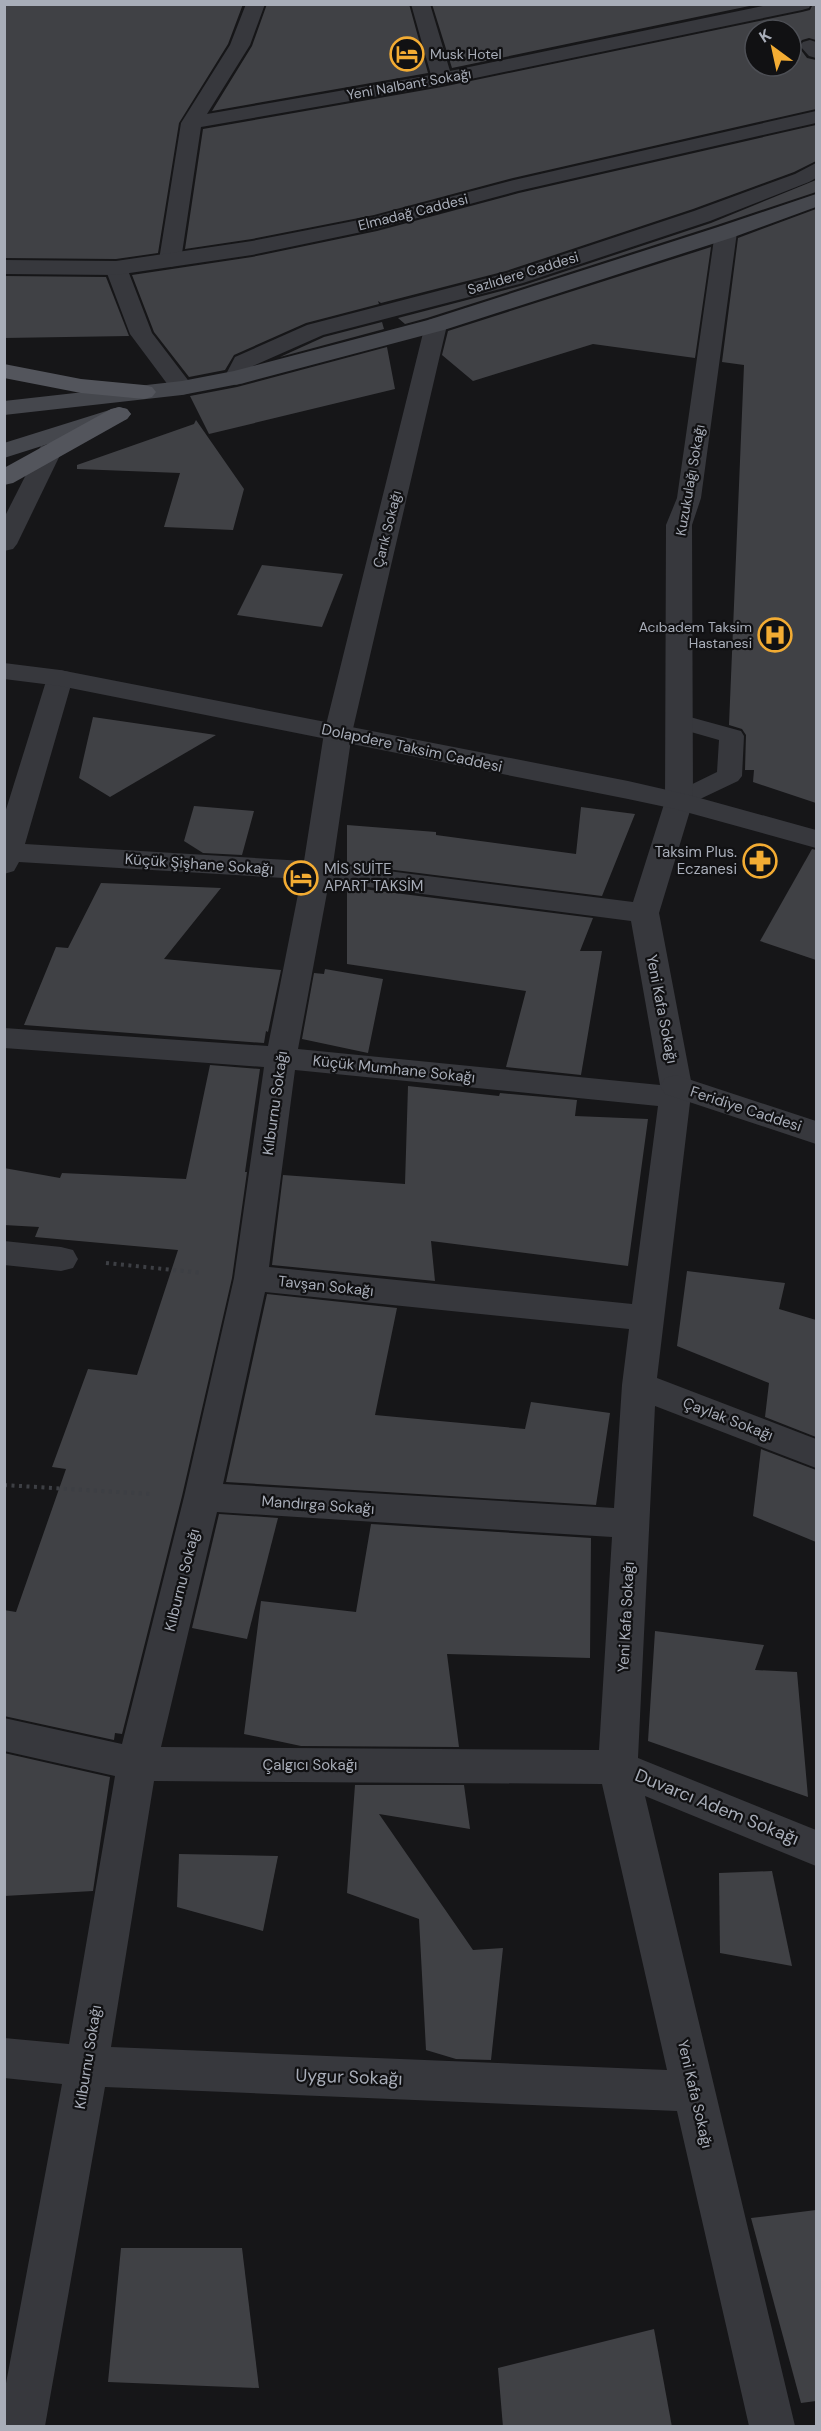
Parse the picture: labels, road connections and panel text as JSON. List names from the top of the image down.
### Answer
{
  "streets": {
    "main road": ["Sazlıdere Caddesi"],
    "street": [
      "Yeni Nalbant Sokağı",
      "Elmadağ Caddesi",
      "Kuzukulağı Sokağı",
      "Çarık Sokağı",
      "Dolapdere Taksim Caddesi",
      "Küçük Şişhane Sokağı",
      "Yeni Kafa Sokağı",
      "Küçük Mumhane Sokağı",
      "Kılburnu Sokağı",
      "Feridiye Caddesi",
      "Tavşan Sokağı",
      "Çaylak Sokağı",
      "Mandırga Sokağı",
      "Çalgıcı Sokağı",
      "Duvarcı Adem Sokağı",
      "Uygur Sokağı"
    ]
  },
  "crossings": [
    ["Sazlıdere Caddesi", "Kuzukulağı Sokağı"],
    ["Sazlıdere Caddesi", "Çarık Sokağı"],
    ["Kuzukulağı Sokağı", "Dolapdere Taksim Caddesi"],
    ["Kuzukulağı Sokağı", "Yeni Kafa Sokağı"],
    ["Çarık Sokağı", "Dolapdere Taksim Caddesi"],
    ["Çarık Sokağı", "Kılburnu Sokağı"],
    ["Dolapdere Taksim Caddesi", "Yeni Kafa Sokağı"],
    ["Dolapdere Taksim Caddesi", "Kılburnu Sokağı"],
    ["Küçük Şişhane Sokağı", "Yeni Kafa Sokağı"],
    ["Küçük Şişhane Sokağı", "Kılburnu Sokağı"],
    ["Yeni Kafa Sokağı", "Küçük Mumhane Sokağı"],
    ["Yeni Kafa Sokağı", "Feridiye Caddesi"],
    ["Yeni Kafa Sokağı", "Tavşan Sokağı"],
    ["Yeni Kafa Sokağı", "Çaylak Sokağı"],
    ["Yeni Kafa Sokağı", "Mandırga Sokağı"],
    ["Yeni Kafa Sokağı", "Çalgıcı Sokağı"],
    ["Yeni Kafa Sokağı", "Duvarcı Adem Sokağı"],
    ["Yeni Kafa Sokağı", "Uygur Sokağı"],
    ["Küçük Mumhane Sokağı", "Kılburnu Sokağı"],
    ["Küçük Mumhane Sokağı", "Feridiye Caddesi"],
    ["Kılburnu Sokağı", "Tavşan Sokağı"],
    ["Kılburnu Sokağı", "Mandırga Sokağı"],
    ["Kılburnu Sokağı", "Çalgıcı Sokağı"],
    ["Kılburnu Sokağı", "Uygur Sokağı"],
    ["Çalgıcı Sokağı", "Duvarcı Adem Sokağı"]
  ],
  "places": {
    "hotel": ["Musk Hotel", "MİS SUİTE APART TAKSİM"],
    "hospital": ["Acıbadem Taksim Hastanesi"],
    "pharmacy": ["Taksim Plus. Eczanesi"]
  },
  "north": "top left"
}
